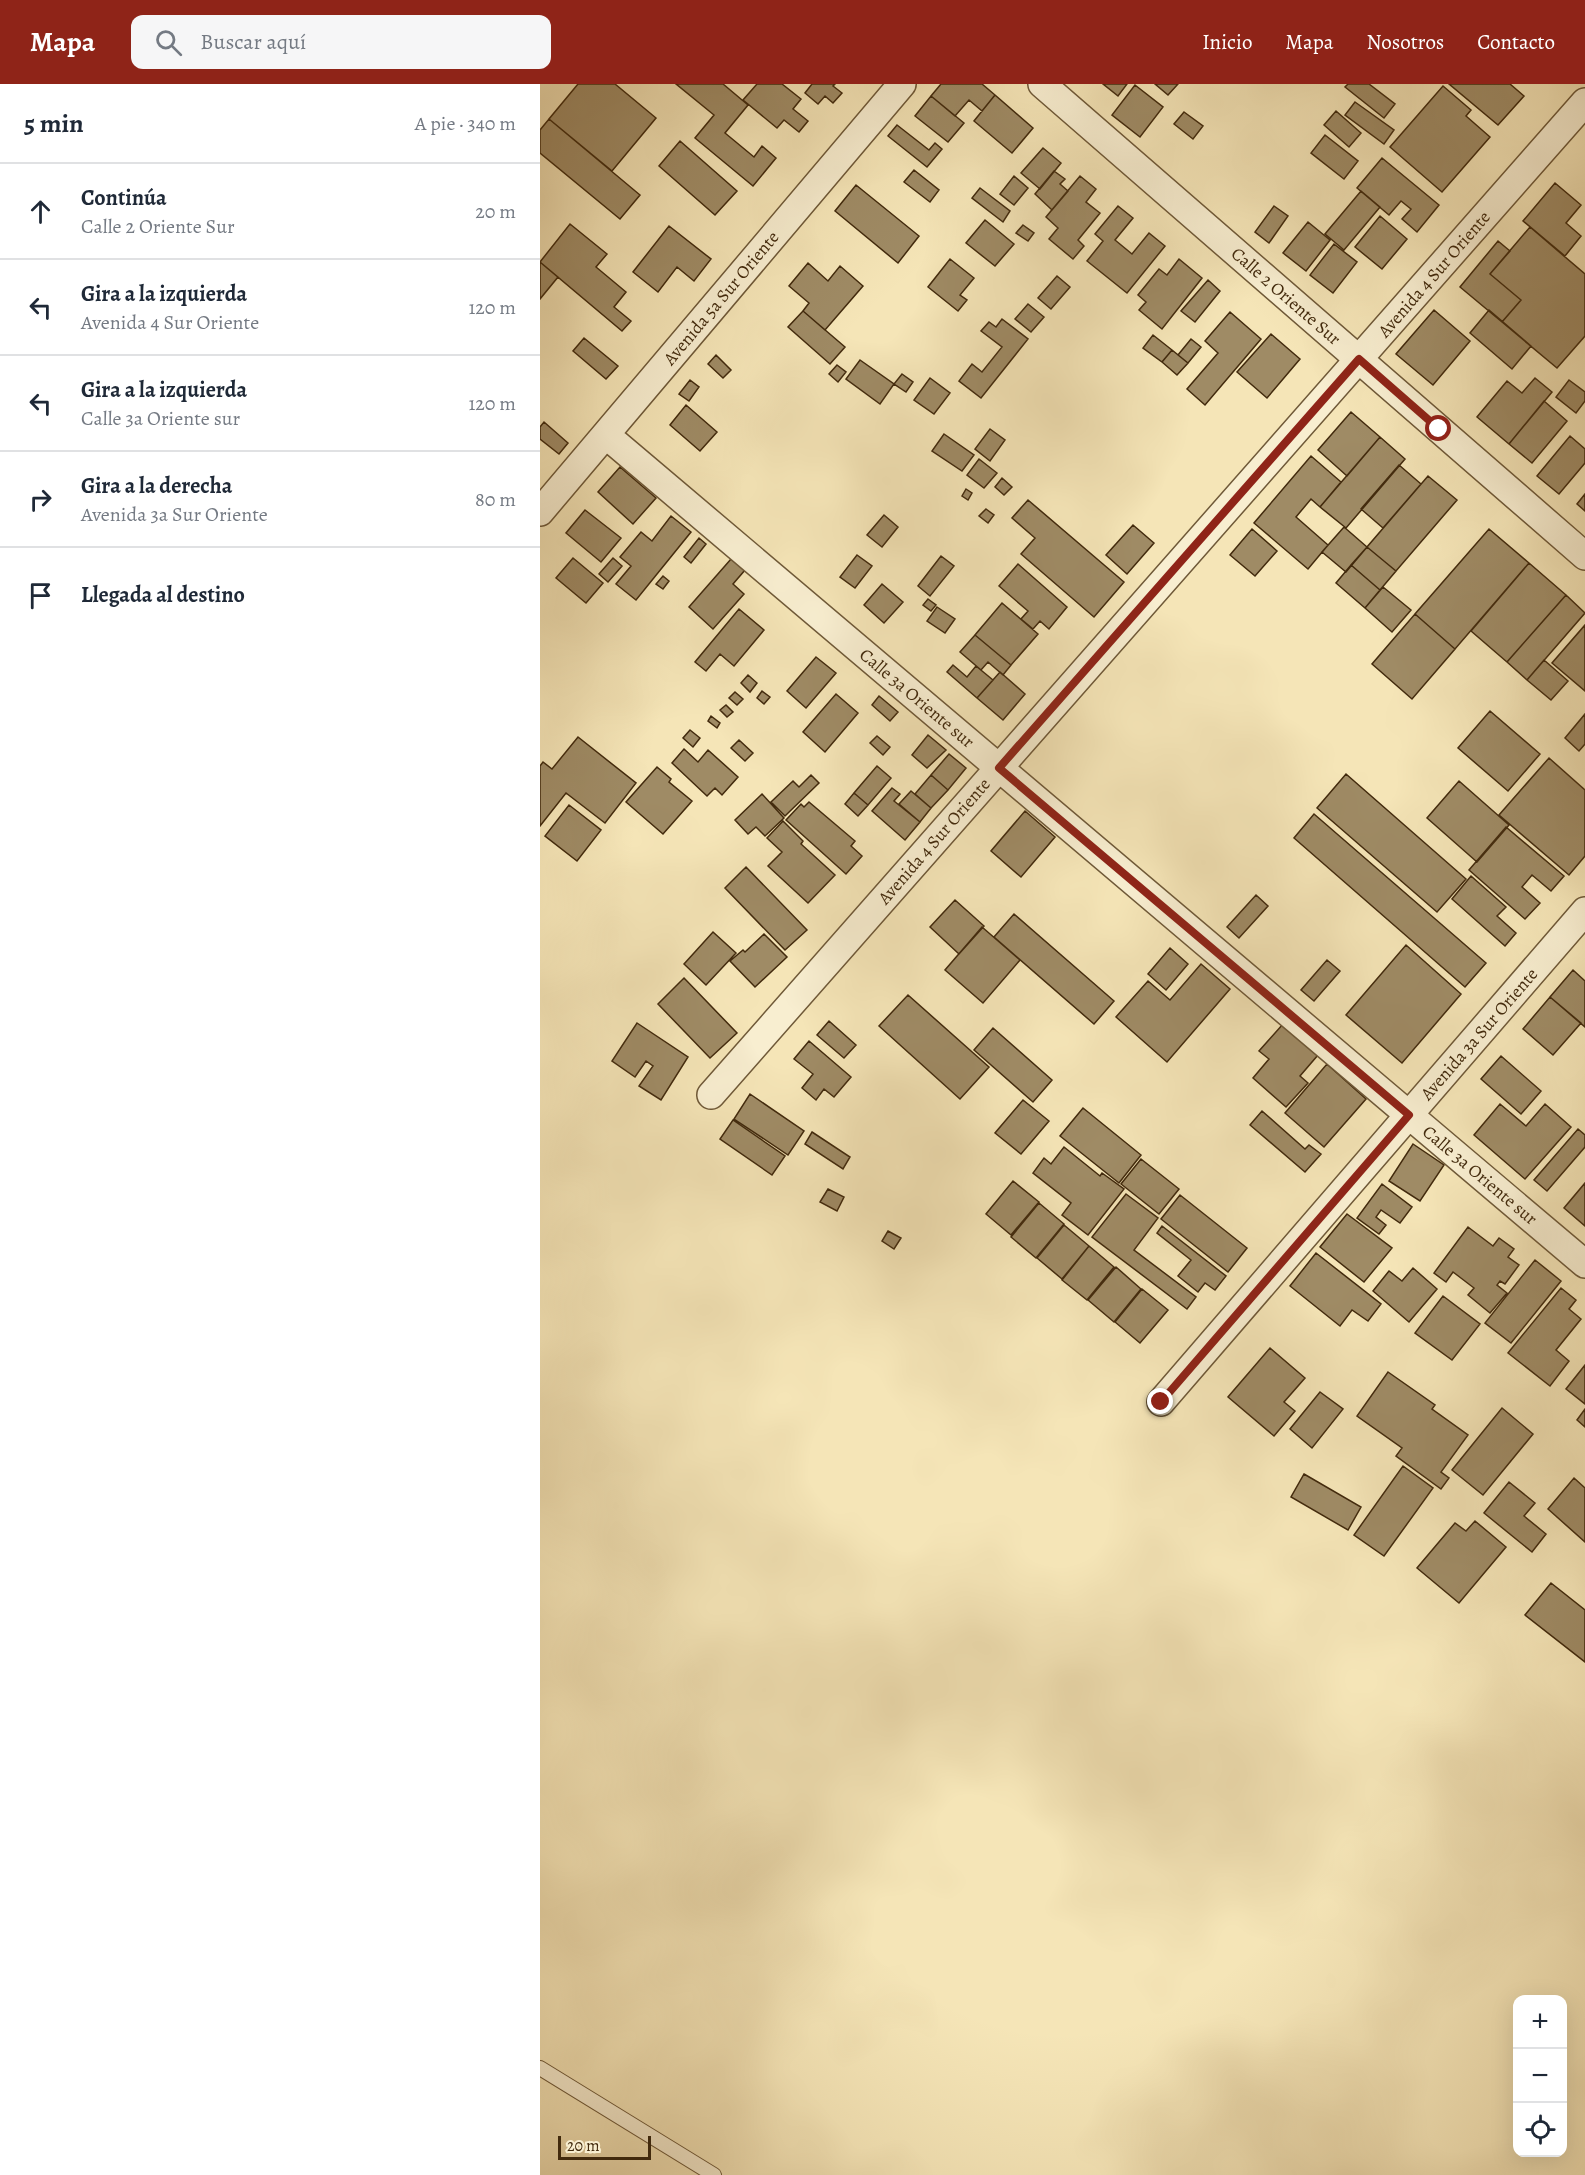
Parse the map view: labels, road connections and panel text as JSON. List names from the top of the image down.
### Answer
{
  "streets": {
    "street": [
      "Avenida 4 Sur Oriente",
      "Calle 2 Oriente Sur",
      "Avenida 5a Sur Oriente",
      "Calle 3a Oriente sur",
      "Avenida 3a Sur Oriente"
    ]
  },
  "crossings": [
    ["Avenida 4 Sur Oriente", "Calle 2 Oriente Sur"],
    ["Avenida 4 Sur Oriente", "Calle 3a Oriente sur"],
    ["Avenida 5a Sur Oriente", "Calle 3a Oriente sur"],
    ["Calle 3a Oriente sur", "Avenida 3a Sur Oriente"]
  ],
  "scale_bar": "20 m",
  "page": {
    "header": "Mapa",
    "search": "Buscar aquí",
    "nav": [
      "Inicio",
      "Mapa",
      "Nosotros",
      "Contacto"
    ],
    "heading": ["5 min", "A pie · 340 m"],
    "list": [
      ["Continúa", "Calle 2 Oriente Sur", "20 m"],
      ["Gira a la izquierda", "Avenida 4 Sur Oriente", "120 m"],
      ["Gira a la izquierda", "Calle 3a Oriente sur", "120 m"],
      ["Gira a la derecha", "Avenida 3a Sur Oriente", "80 m"],
      "Llegada al destino"
    ],
    "map_buttons": ["+", "−"],
    "scale": "20 m"
  }
}
